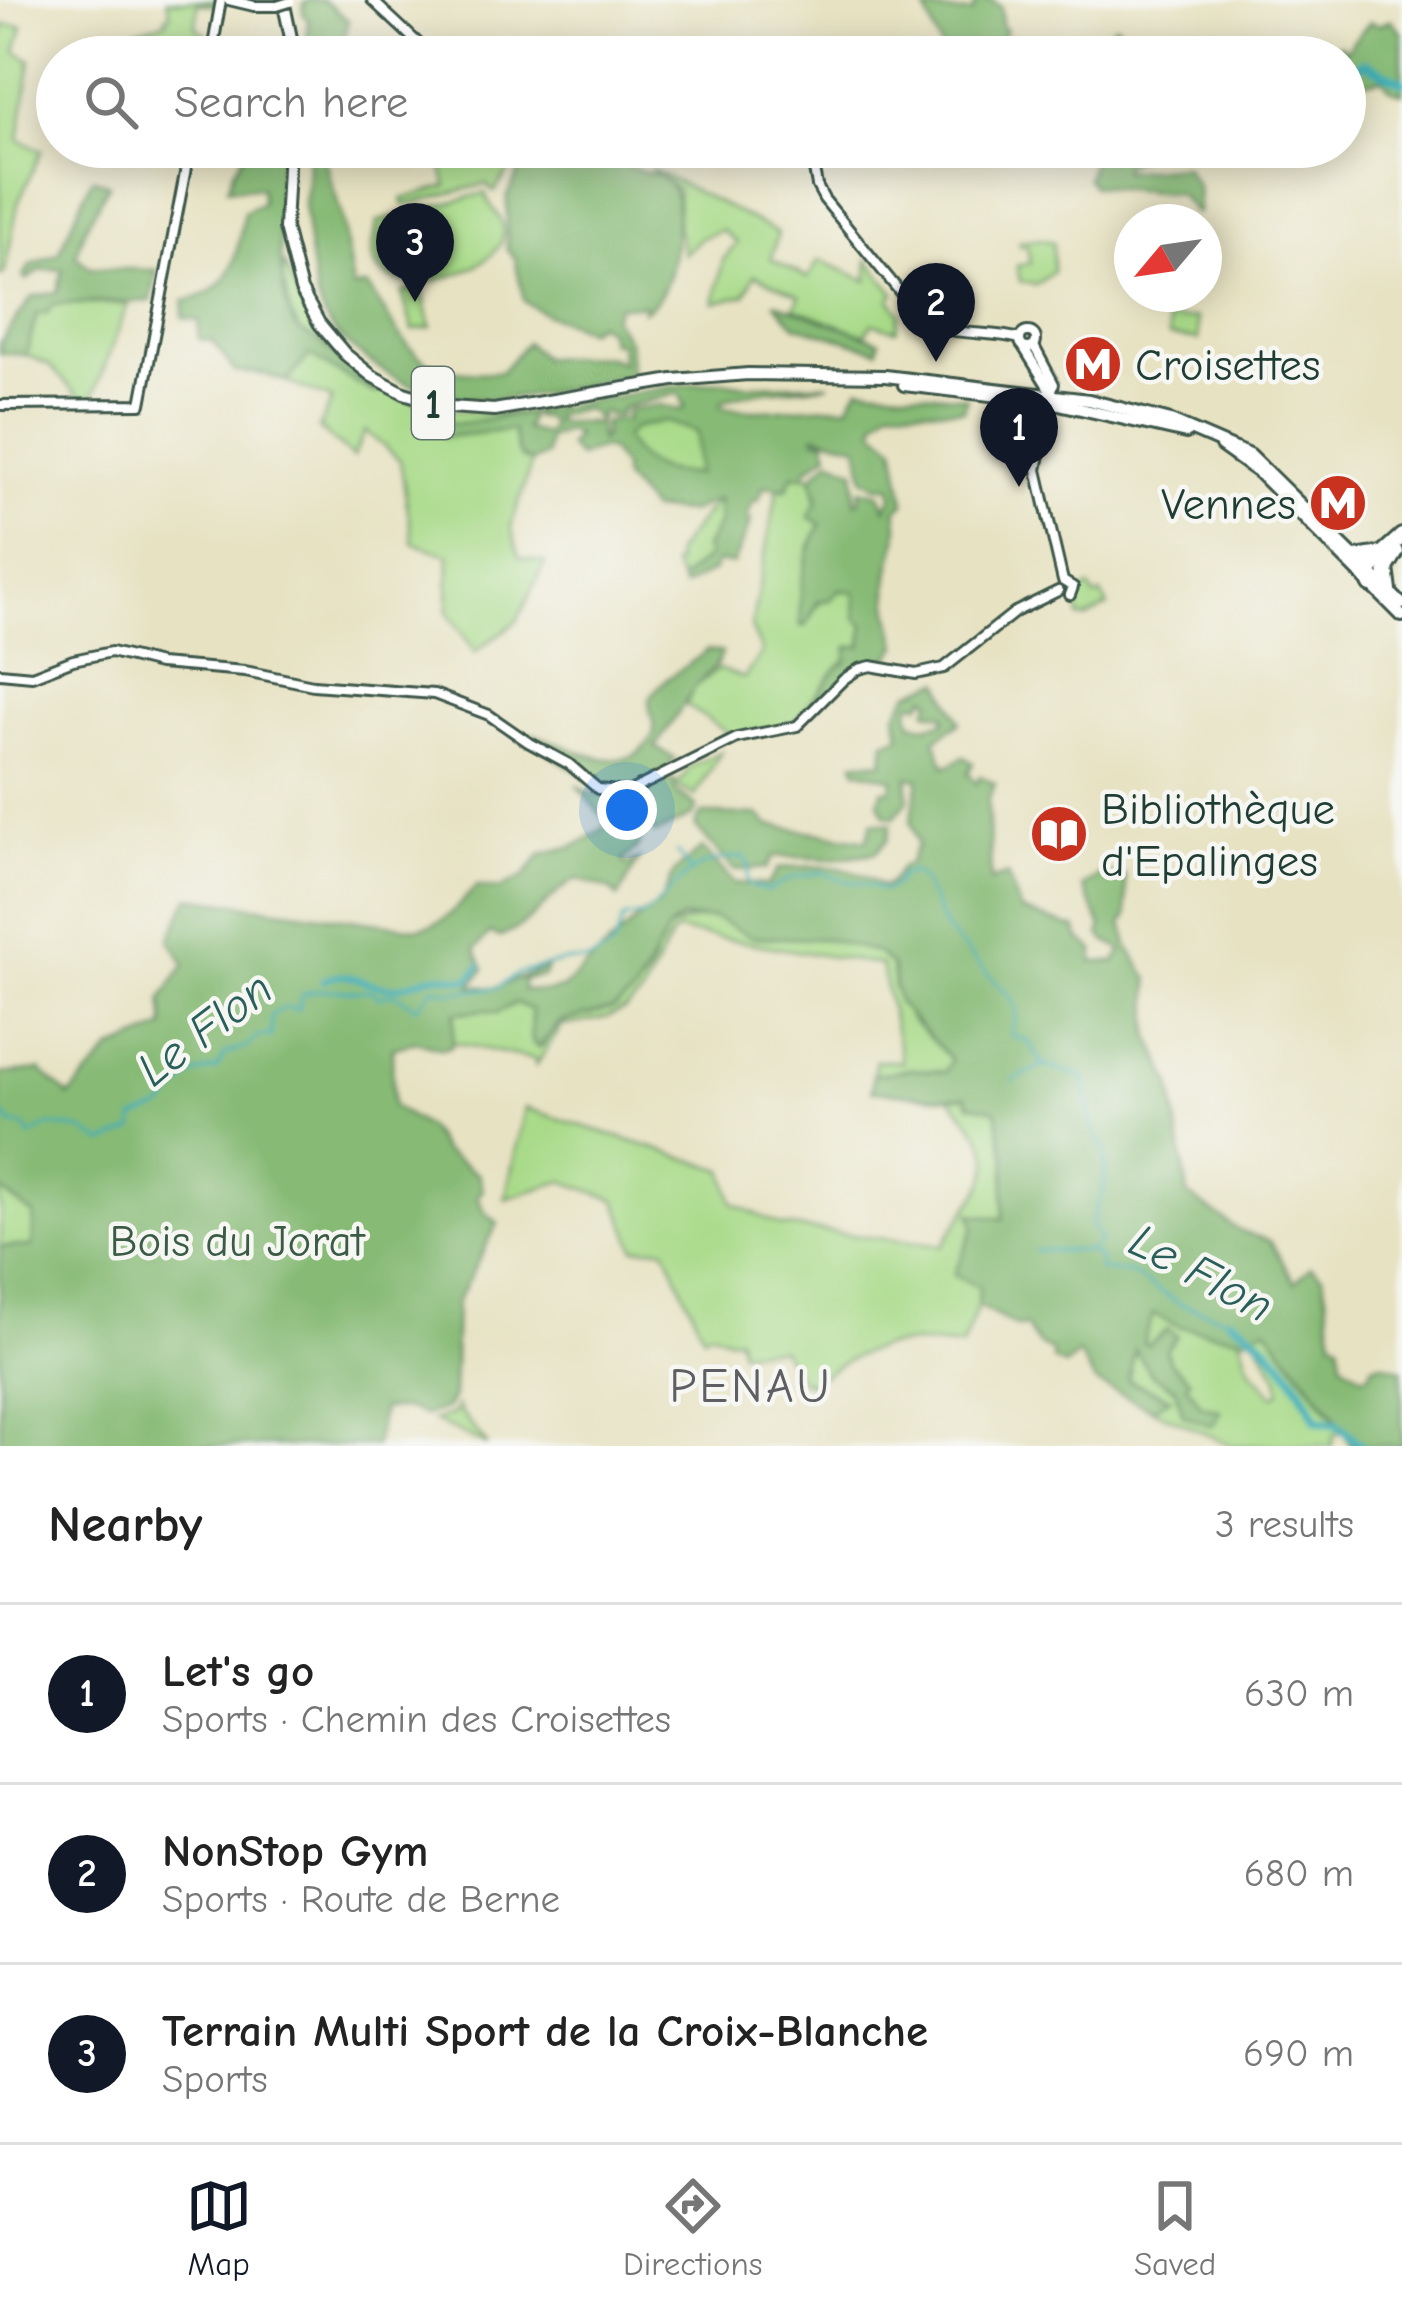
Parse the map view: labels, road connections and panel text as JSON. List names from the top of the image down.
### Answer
{
  "streets": {
    "main road": ["1"]
  },
  "districts": ["PENAU"],
  "water": ["Le Flon"],
  "parks": ["Bois du Jorat"],
  "places": {
    "metro station": ["Croisettes", "Vennes"],
    "library": ["Bibliothèque d'Epalinges"]
  },
  "north": "bottom left",
  "page": {
    "search": "Search here",
    "pins": ["3", "2", "1"],
    "heading": ["Nearby", "3 results"],
    "list": [
      {
        "mark": "1",
        "name": "Let's go",
        "note": "Sports · Chemin des Croisettes",
        "value": "630 m"
      },
      {
        "mark": "2",
        "name": "NonStop Gym",
        "note": "Sports · Route de Berne",
        "value": "680 m"
      },
      {
        "mark": "3",
        "name": "Terrain Multi Sport de la Croix-Blanche",
        "note": "Sports",
        "value": "690 m"
      }
    ],
    "nav": ["Map", "Directions", "Saved"]
  }
}
